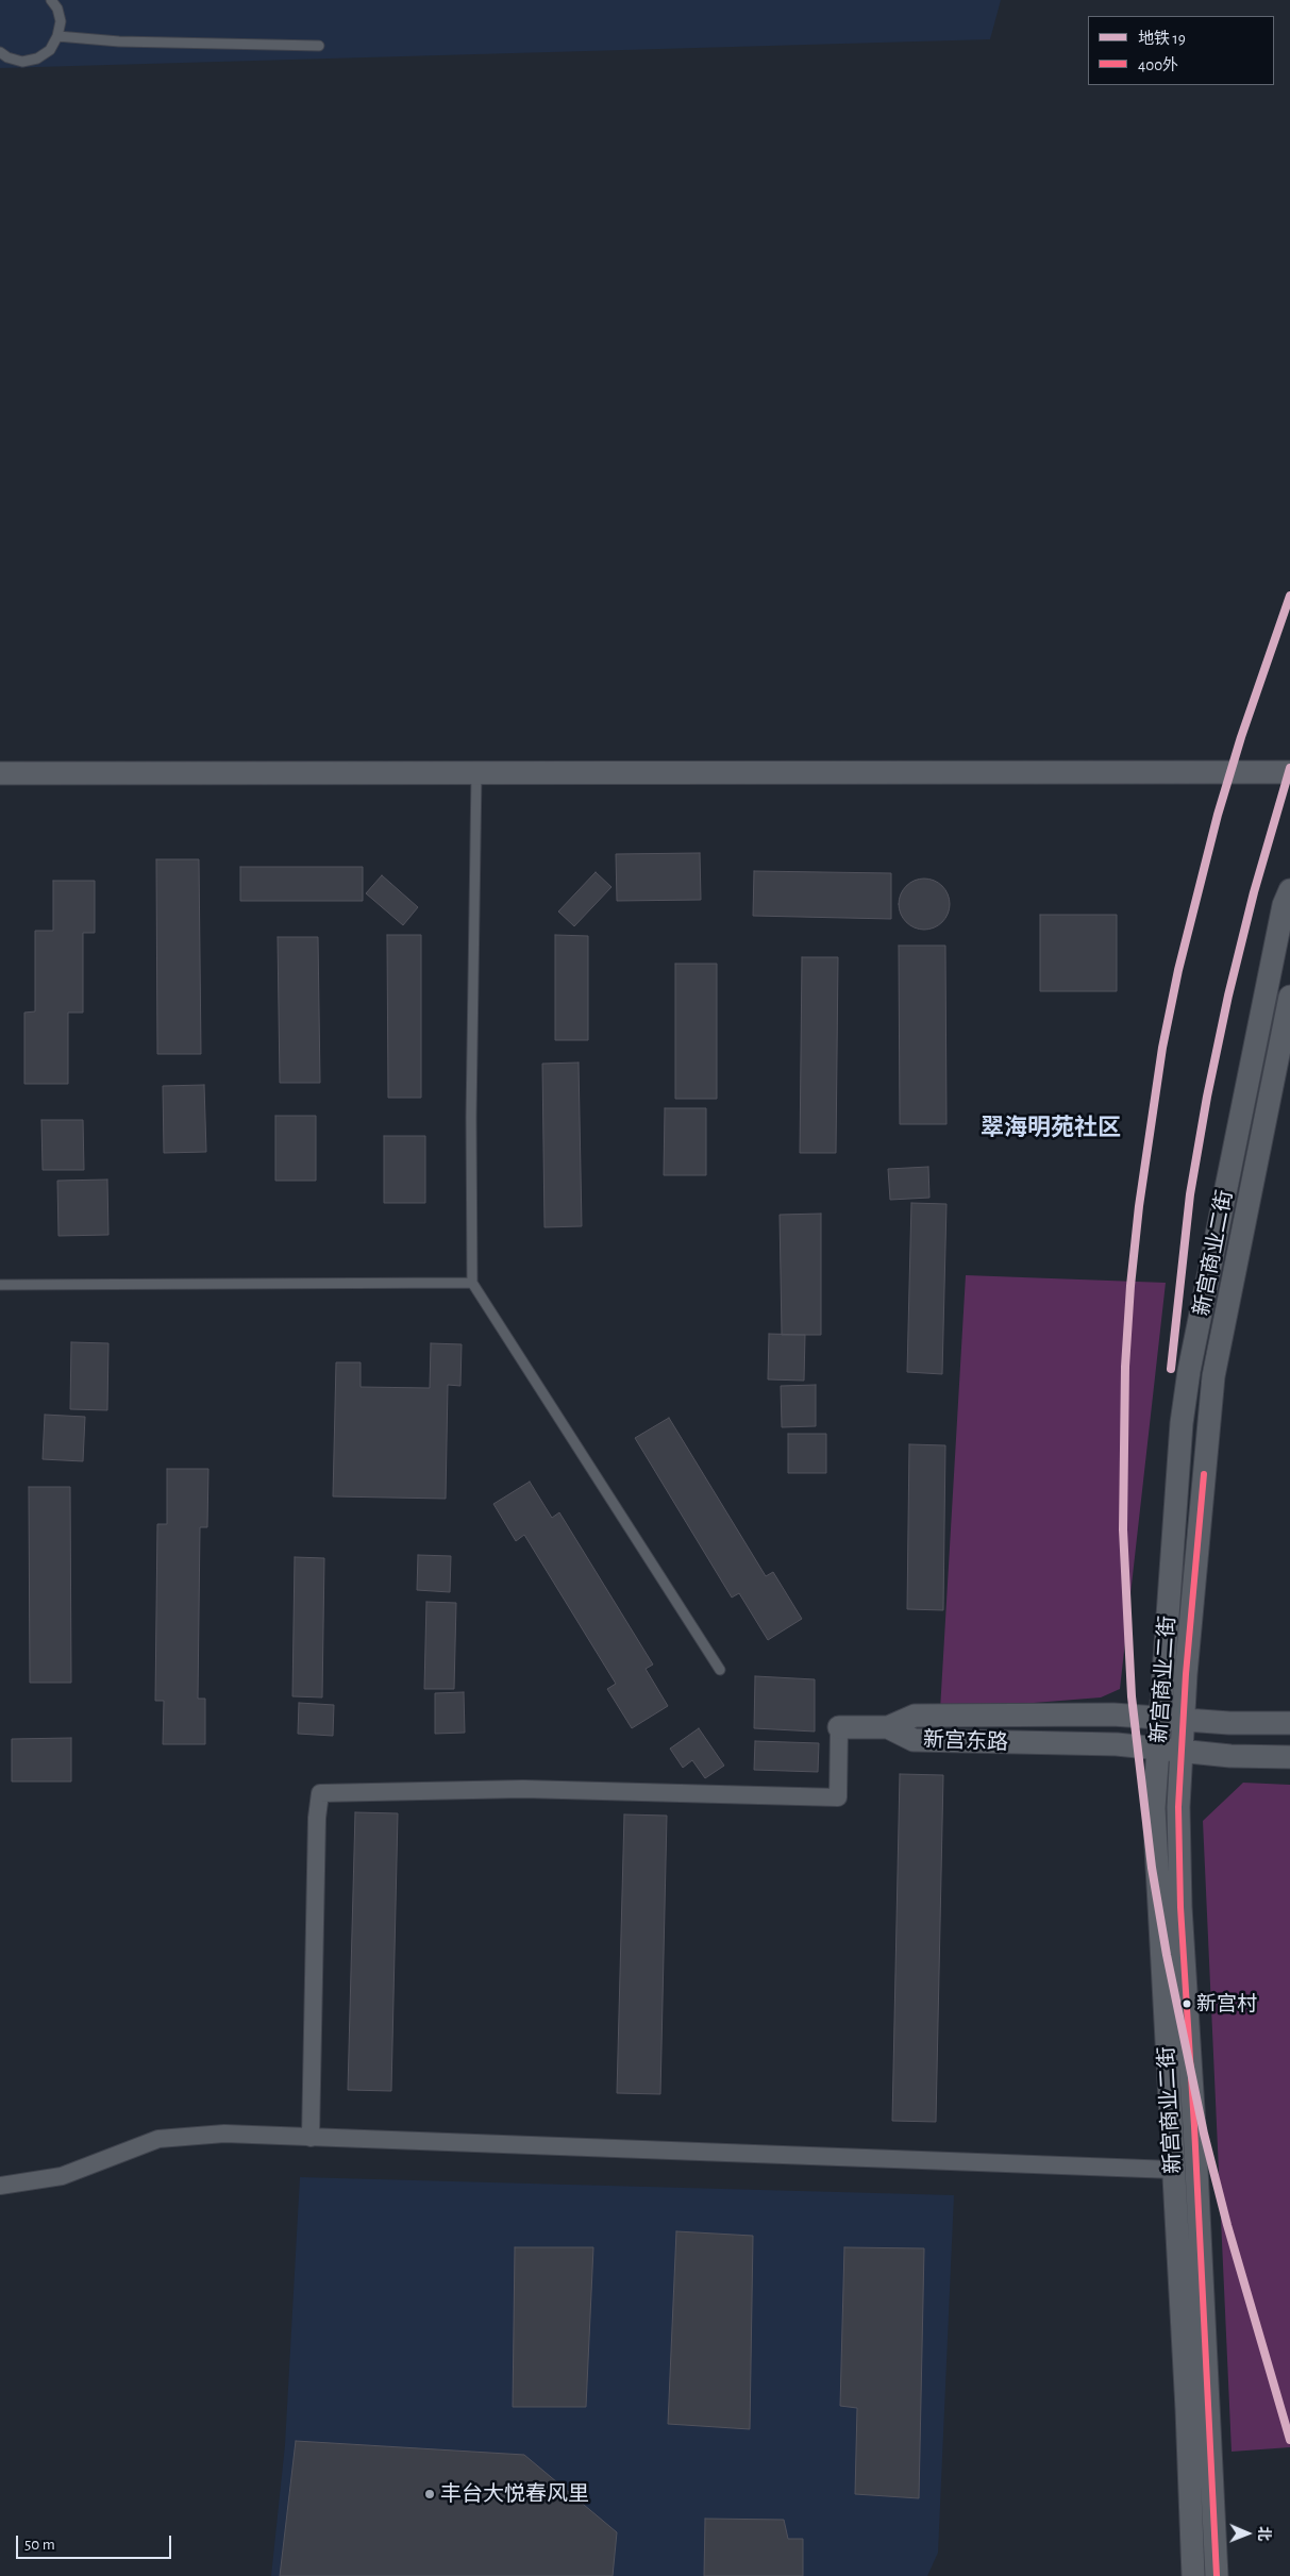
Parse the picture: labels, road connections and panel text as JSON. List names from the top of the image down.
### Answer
{
  "streets": {
    "street": ["新宫商业二街", "新宫东路"]
  },
  "crossings": [
    ["新宫商业二街", "新宫东路"]
  ],
  "districts": ["翠海明苑社区"],
  "places": ["新宫村", "丰台大悦春风里"],
  "lines": ["metro line 19", "transit line 400外"],
  "legend": ["地铁 19", "400外"],
  "scale_bar": "50 m",
  "north": "right"
}
